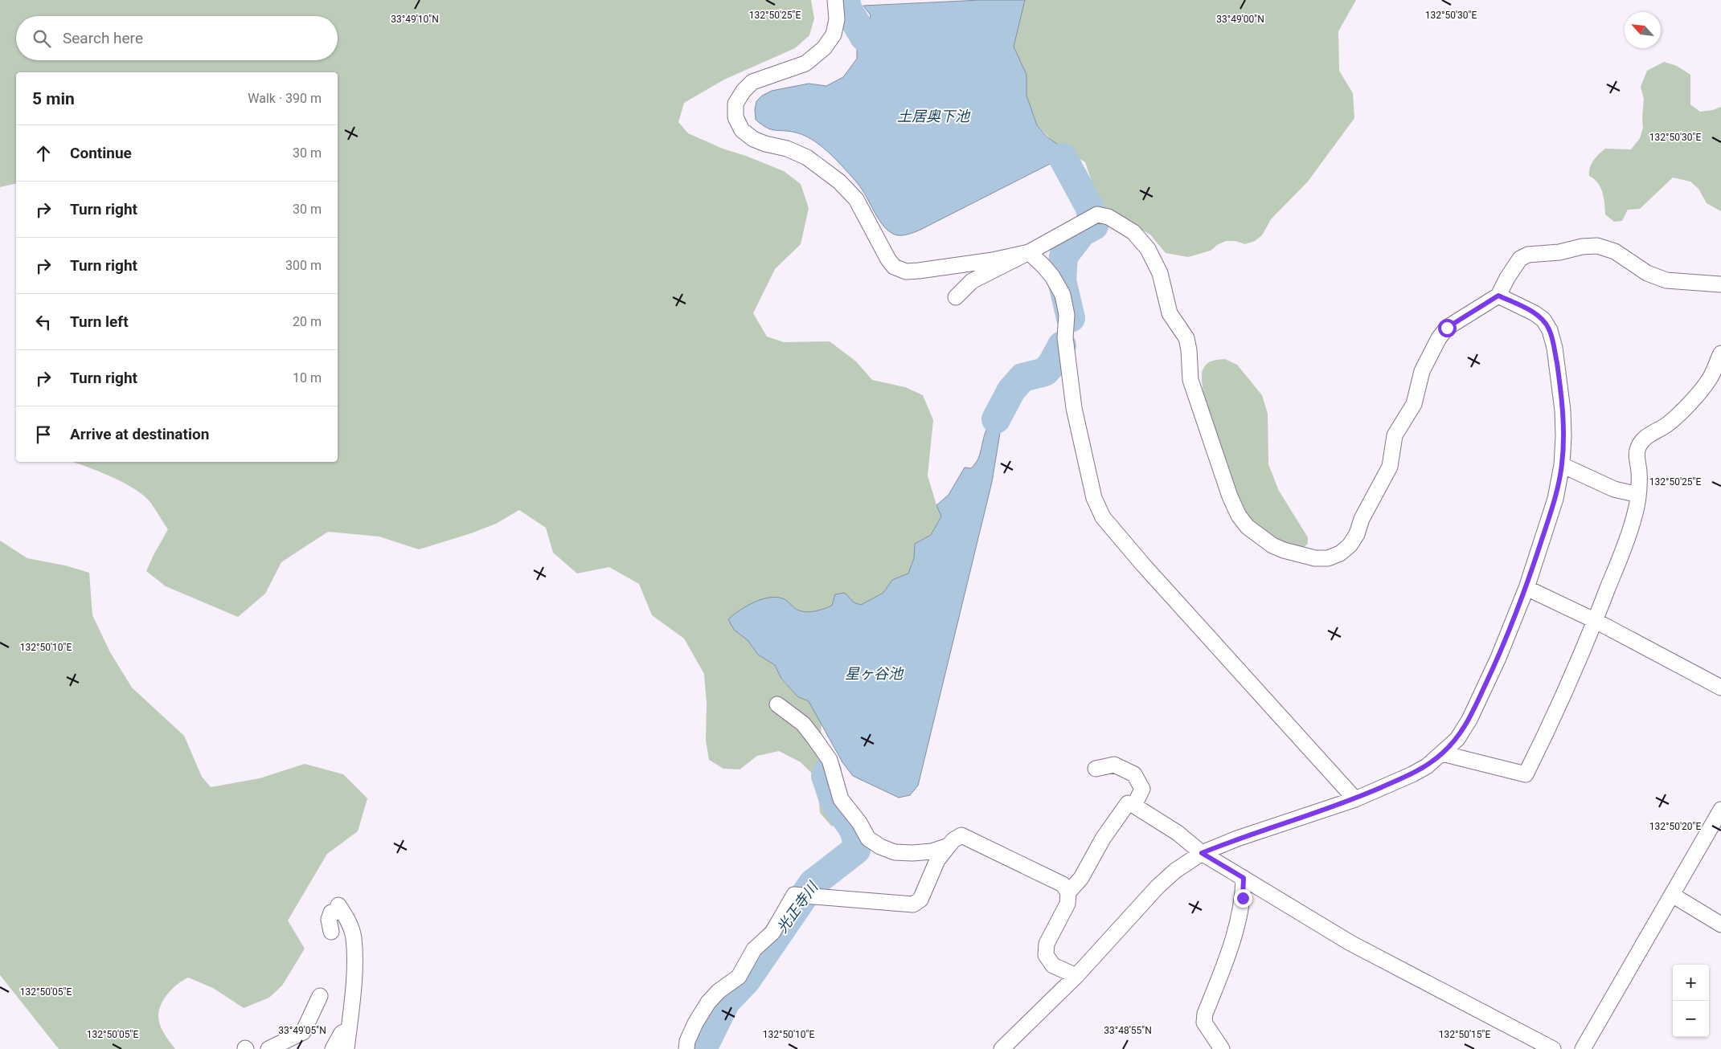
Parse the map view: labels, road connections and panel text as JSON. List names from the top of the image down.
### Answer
{
  "water": ["土居奥下池", "星ヶ谷池", "光正寺川"],
  "north": "top left",
  "page": {
    "search": "Search here",
    "heading": ["5 min", "Walk · 390 m"],
    "list": [
      ["Continue", "30 m"],
      ["Turn right", "30 m"],
      ["Turn right", "300 m"],
      ["Turn left", "20 m"],
      ["Turn right", "10 m"],
      "Arrive at destination"
    ],
    "map_buttons": ["+", "−"]
  },
  "coordinates": [
    "132°50'25\"E",
    "132°50'30\"E",
    "33°49'10\"N",
    "33°49'00\"N",
    "132°50'10\"E",
    "132°50'20\"E",
    "132°50'05\"E",
    "33°49'05\"N",
    "33°48'55\"N",
    "132°50'15\"E"
  ]
}
